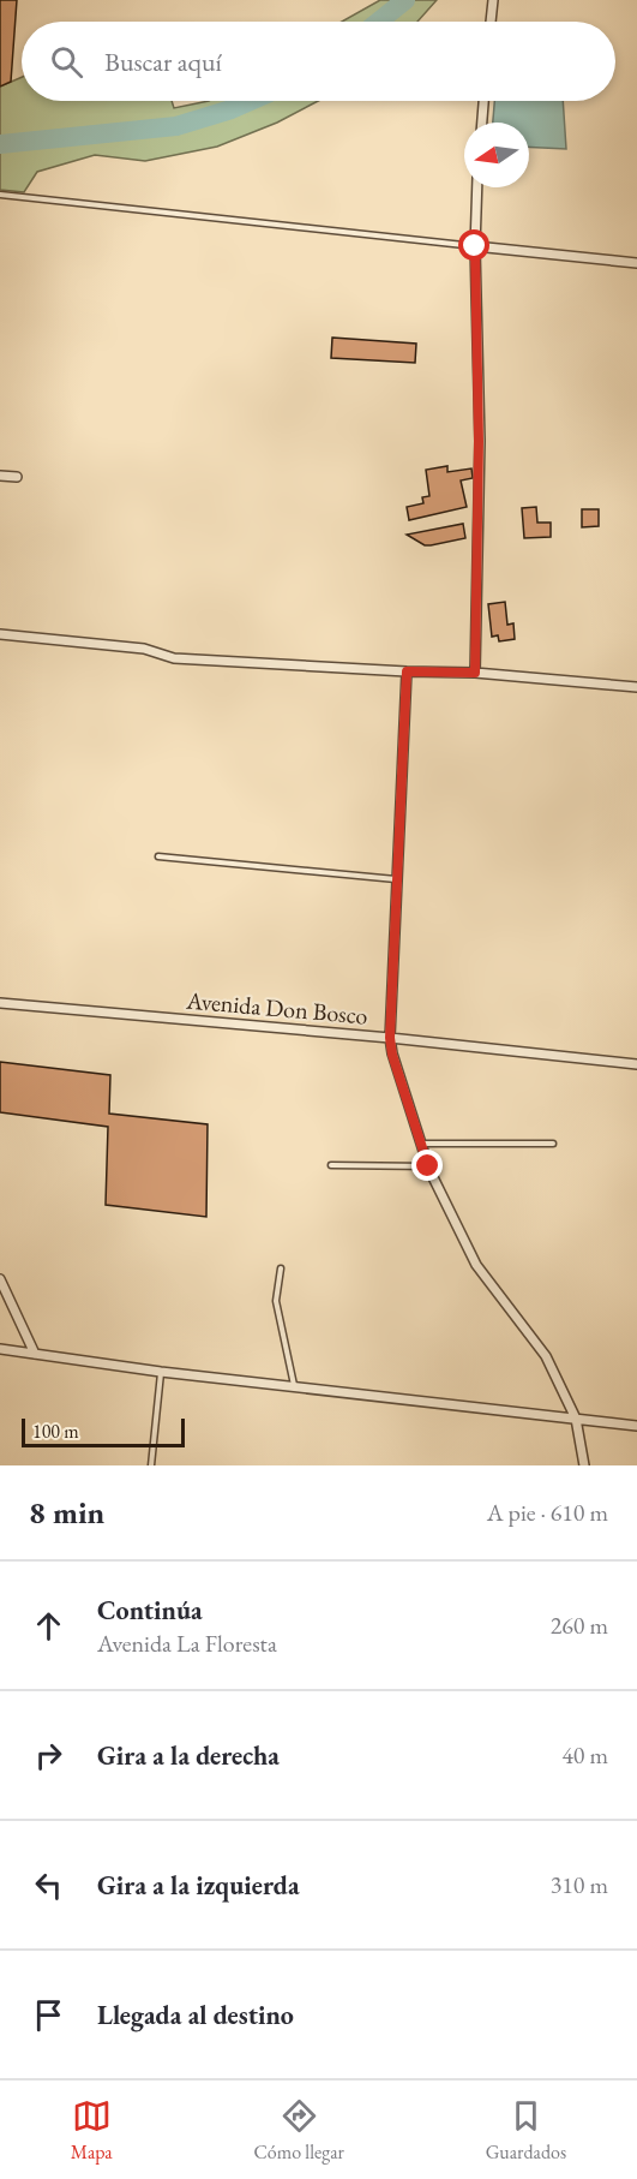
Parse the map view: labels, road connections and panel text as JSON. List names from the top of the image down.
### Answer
{
  "streets": {
    "street": ["Avenida Don Bosco"]
  },
  "scale_bar": "100 m",
  "north": "left",
  "page": {
    "search": "Buscar aquí",
    "scale": "100 m",
    "heading": ["8 min", "A pie · 610 m"],
    "list": [
      ["Continúa", "Avenida La Floresta", "260 m"],
      ["Gira a la derecha", "40 m"],
      ["Gira a la izquierda", "310 m"],
      "Llegada al destino"
    ],
    "nav": ["Mapa", "Cómo llegar", "Guardados"]
  }
}
